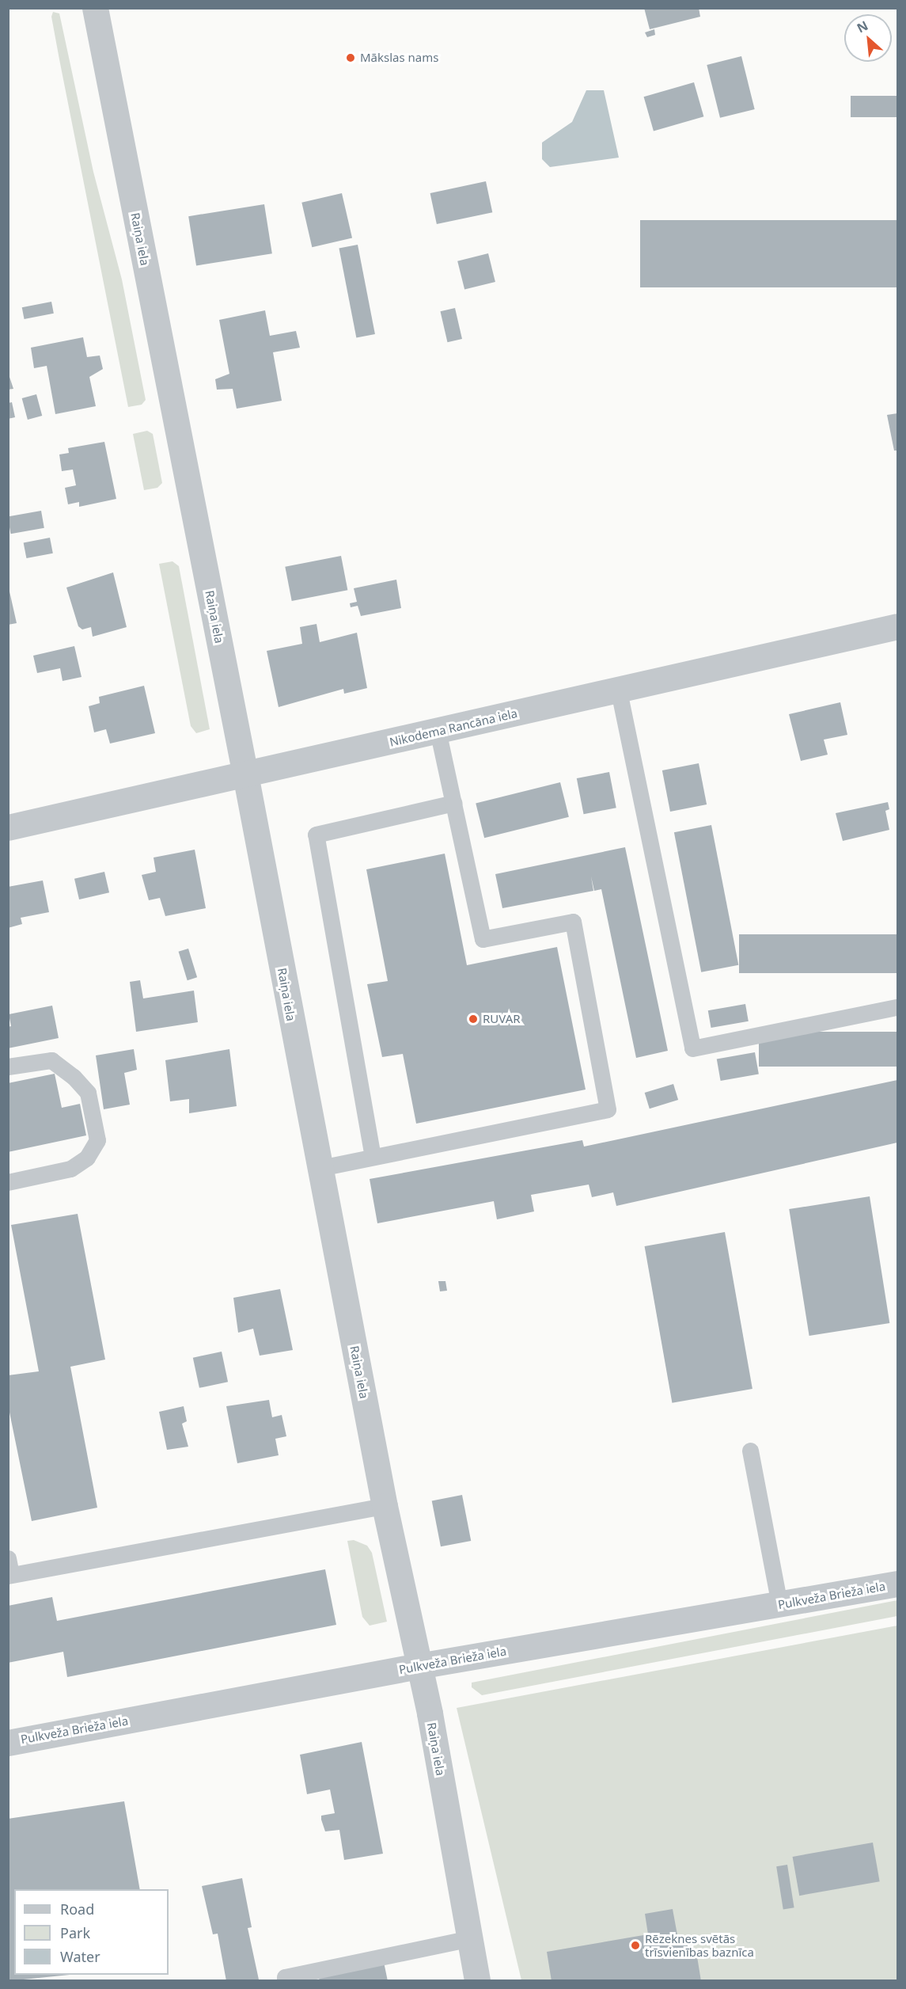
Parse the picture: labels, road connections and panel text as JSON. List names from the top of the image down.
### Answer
{
  "streets": {
    "street": ["Raiņa iela", "Nikodema Rancāna iela", "Pulkveža Brieža iela"]
  },
  "crossings": [
    ["Raiņa iela", "Nikodema Rancāna iela"],
    ["Raiņa iela", "Pulkveža Brieža iela"]
  ],
  "places": ["Mākslas nams", "RUVAR", "Rēzeknes svētās trīsvienības baznīca"],
  "legend": ["Road", "Park", "Water"],
  "north": "top left"
}
